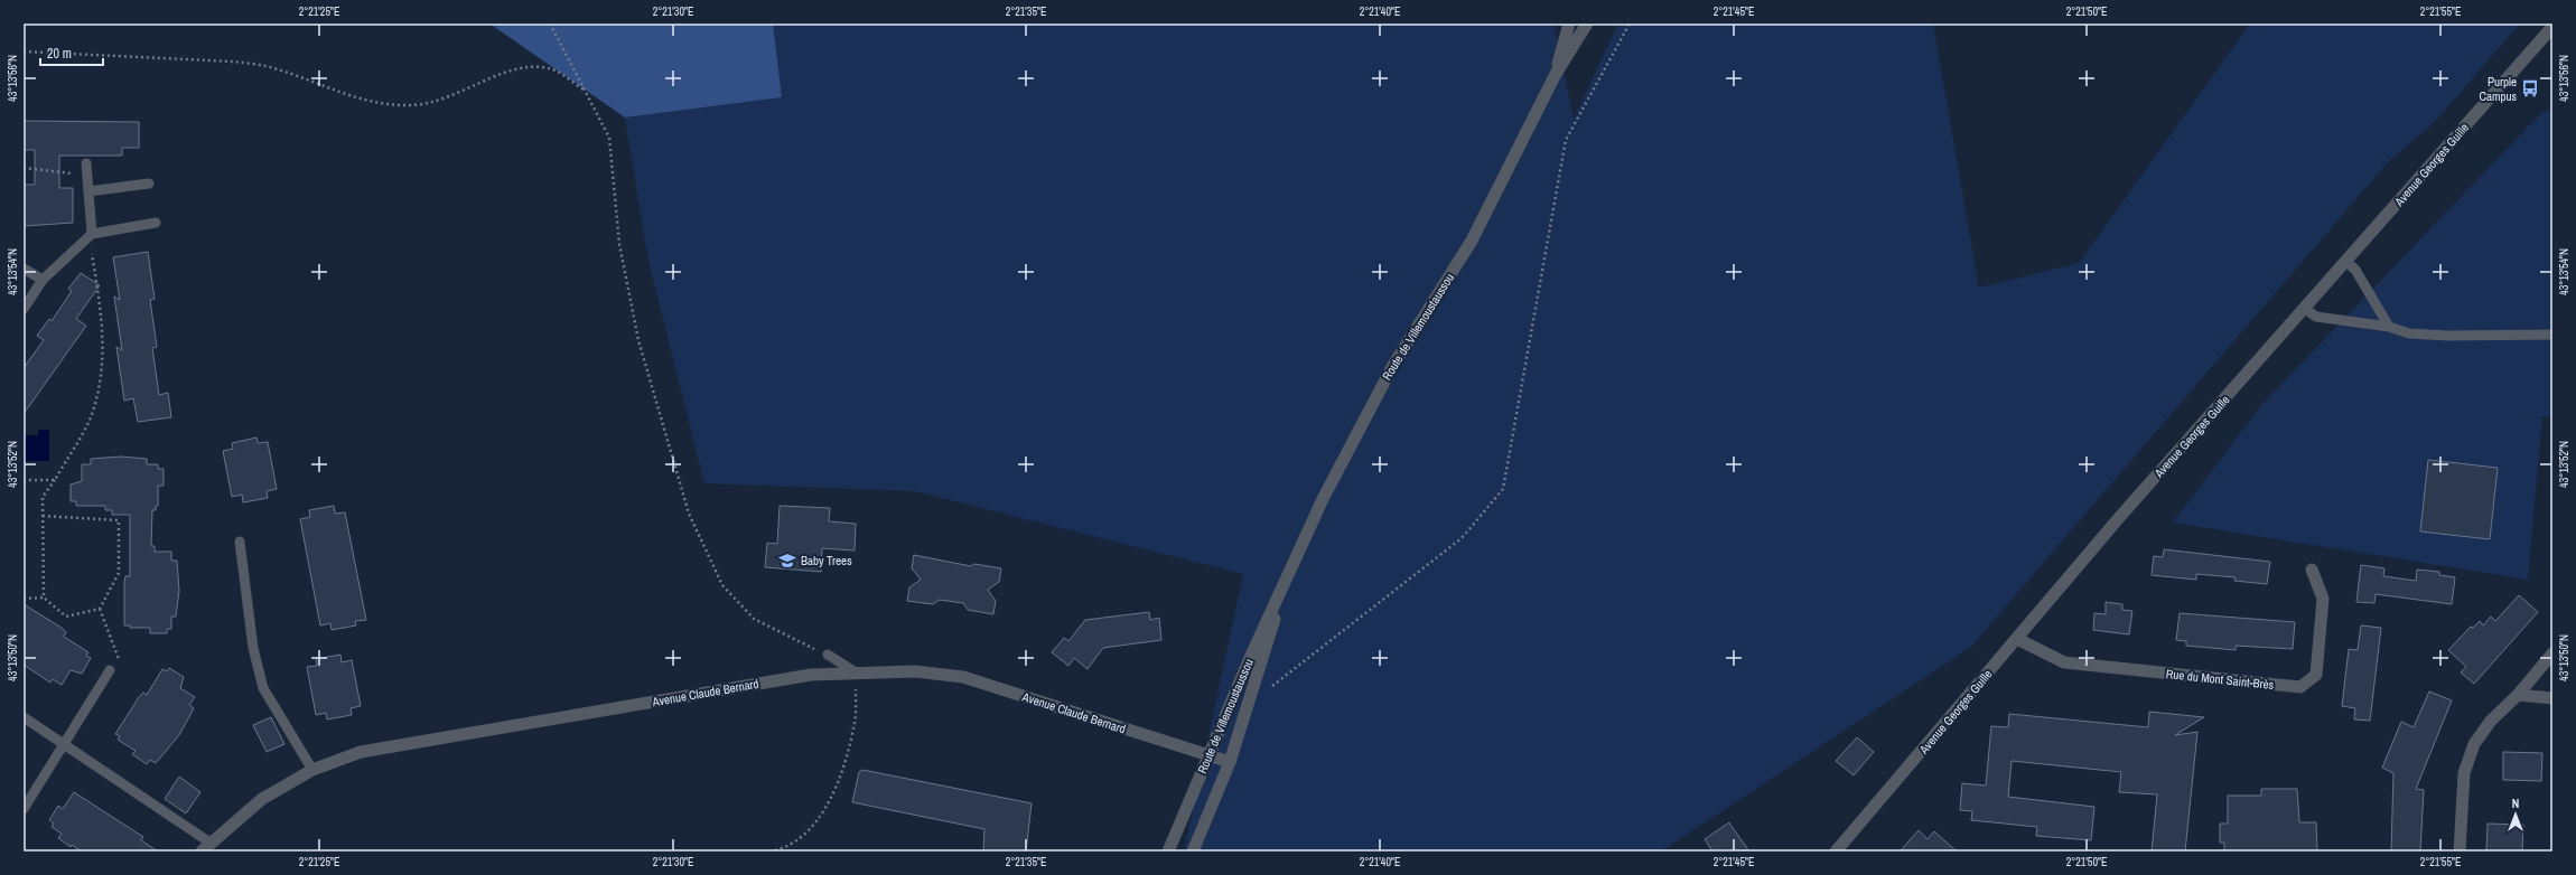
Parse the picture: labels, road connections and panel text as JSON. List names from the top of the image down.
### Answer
{
  "streets": {
    "street": [
      "Avenue Georges Guille",
      "Route de Villemoustaussou",
      "Rue du Mont Saint-Brès",
      "Avenue Claude Bernard"
    ]
  },
  "crossings": [
    ["Avenue Georges Guille", "Rue du Mont Saint-Brès"],
    ["Route de Villemoustaussou", "Avenue Claude Bernard"]
  ],
  "places": {
    "bus stop": ["Purple Campus"],
    "school or university": ["Baby Trees"]
  },
  "scale_bar": "20 m",
  "north": "top",
  "coordinates": [
    "2°21'25\"E",
    "2°21'30\"E",
    "2°21'35\"E",
    "2°21'40\"E",
    "2°21'45\"E",
    "2°21'50\"E",
    "2°21'55\"E",
    "43°13'56\"N",
    "43°13'54\"N",
    "43°13'52\"N",
    "43°13'50\"N"
  ]
}
